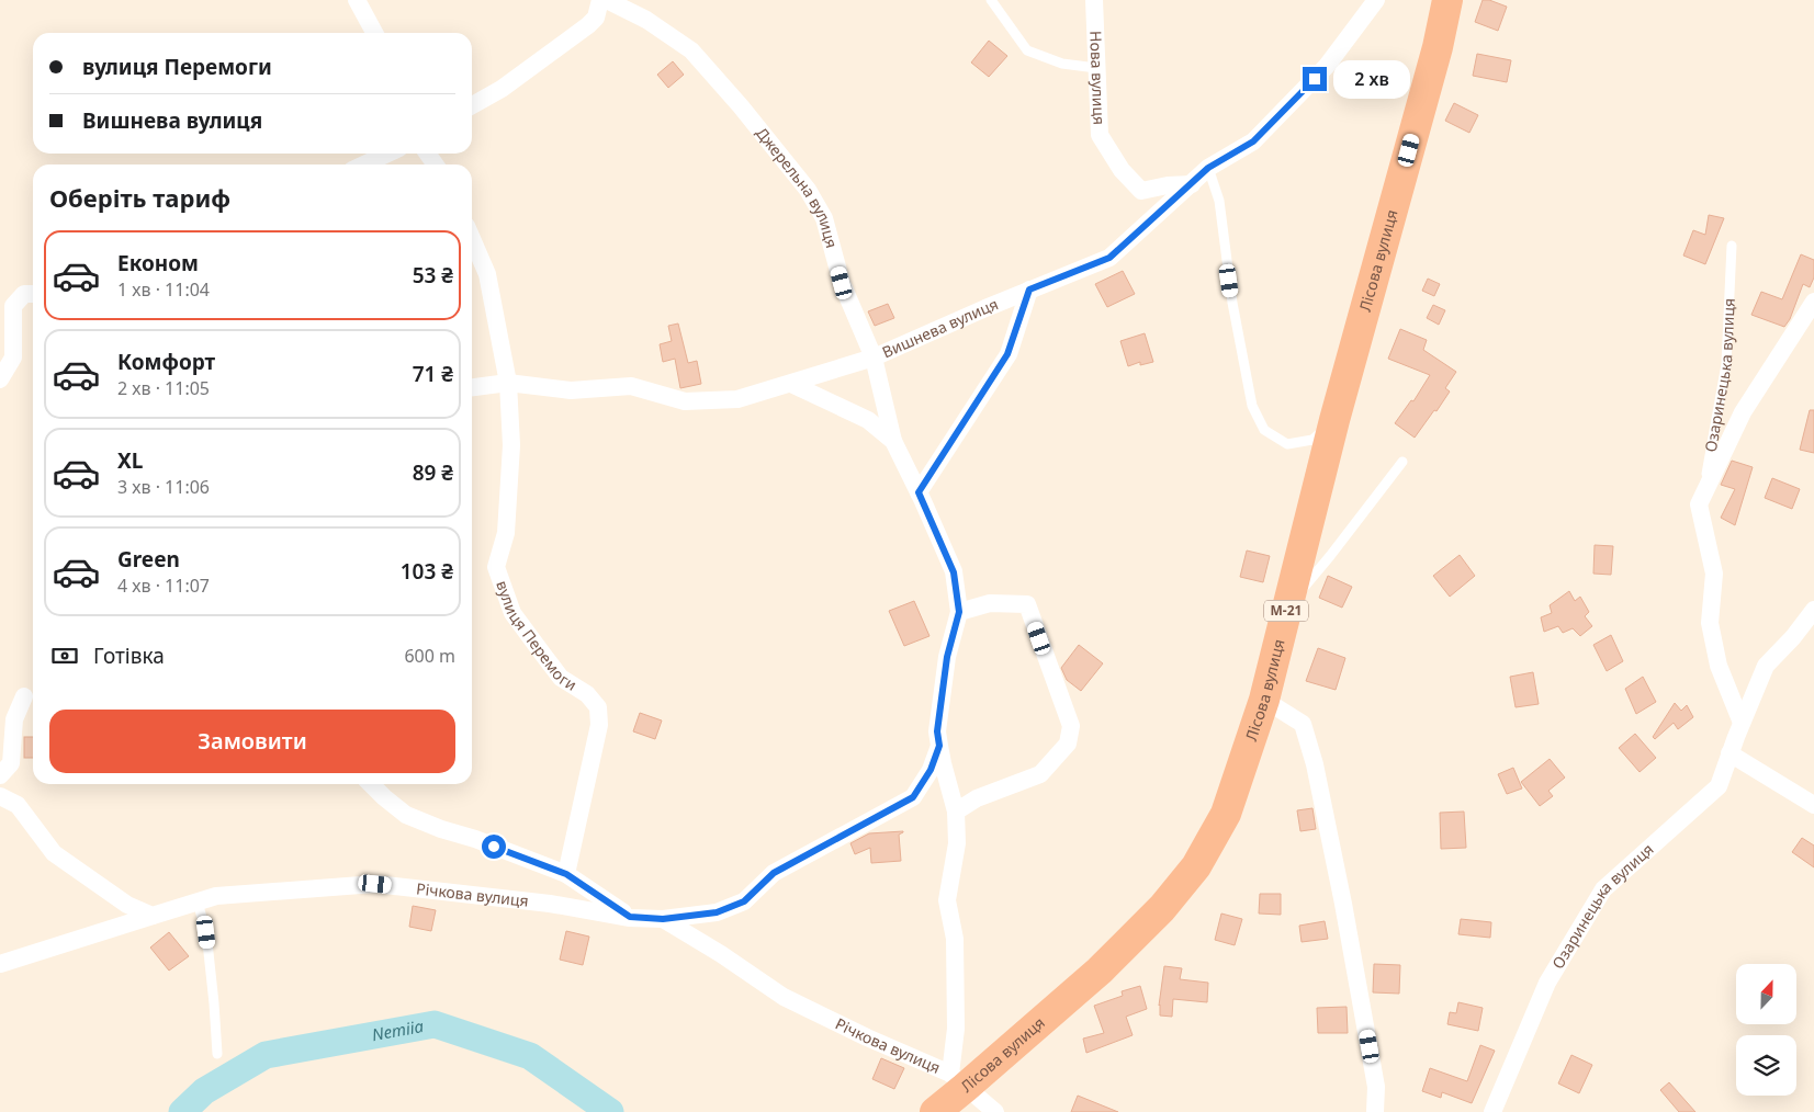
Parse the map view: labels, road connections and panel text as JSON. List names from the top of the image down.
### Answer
{
  "streets": {
    "highway": ["Лісова вулиця", "М-21"],
    "street": [
      "Нова вулиця",
      "Джерельна вулиця",
      "Вишнева вулиця",
      "Озаринецька вулиця",
      "вулиця Перемоги",
      "Річкова вулиця"
    ]
  },
  "crossings": [
    ["Нова вулиця", "Вишнева вулиця"],
    ["Джерельна вулиця", "Лісова вулиця"],
    ["Джерельна вулиця", "Вишнева вулиця"],
    ["Джерельна вулиця", "Річкова вулиця"],
    ["Лісова вулиця", "Річкова вулиця"],
    ["Вишнева вулиця", "вулиця Перемоги"]
  ],
  "water": ["Nemiia"],
  "north": "top",
  "page": {
    "banner": ["вулиця Перемоги", "Вишнева вулиця"],
    "bubble": "2 хв",
    "heading": "Оберіть тариф",
    "list": [
      {
        "name": "Економ",
        "note": "1 хв · 11:04",
        "value": "53 ₴"
      },
      {
        "name": "Комфорт",
        "note": "2 хв · 11:05",
        "value": "71 ₴"
      },
      {
        "name": "XL",
        "note": "3 хв · 11:06",
        "value": "89 ₴"
      },
      {
        "name": "Green",
        "note": "4 хв · 11:07",
        "value": "103 ₴"
      }
    ],
    "pay": ["Готівка", "600 m"],
    "buttons": "Замовити"
  }
}
